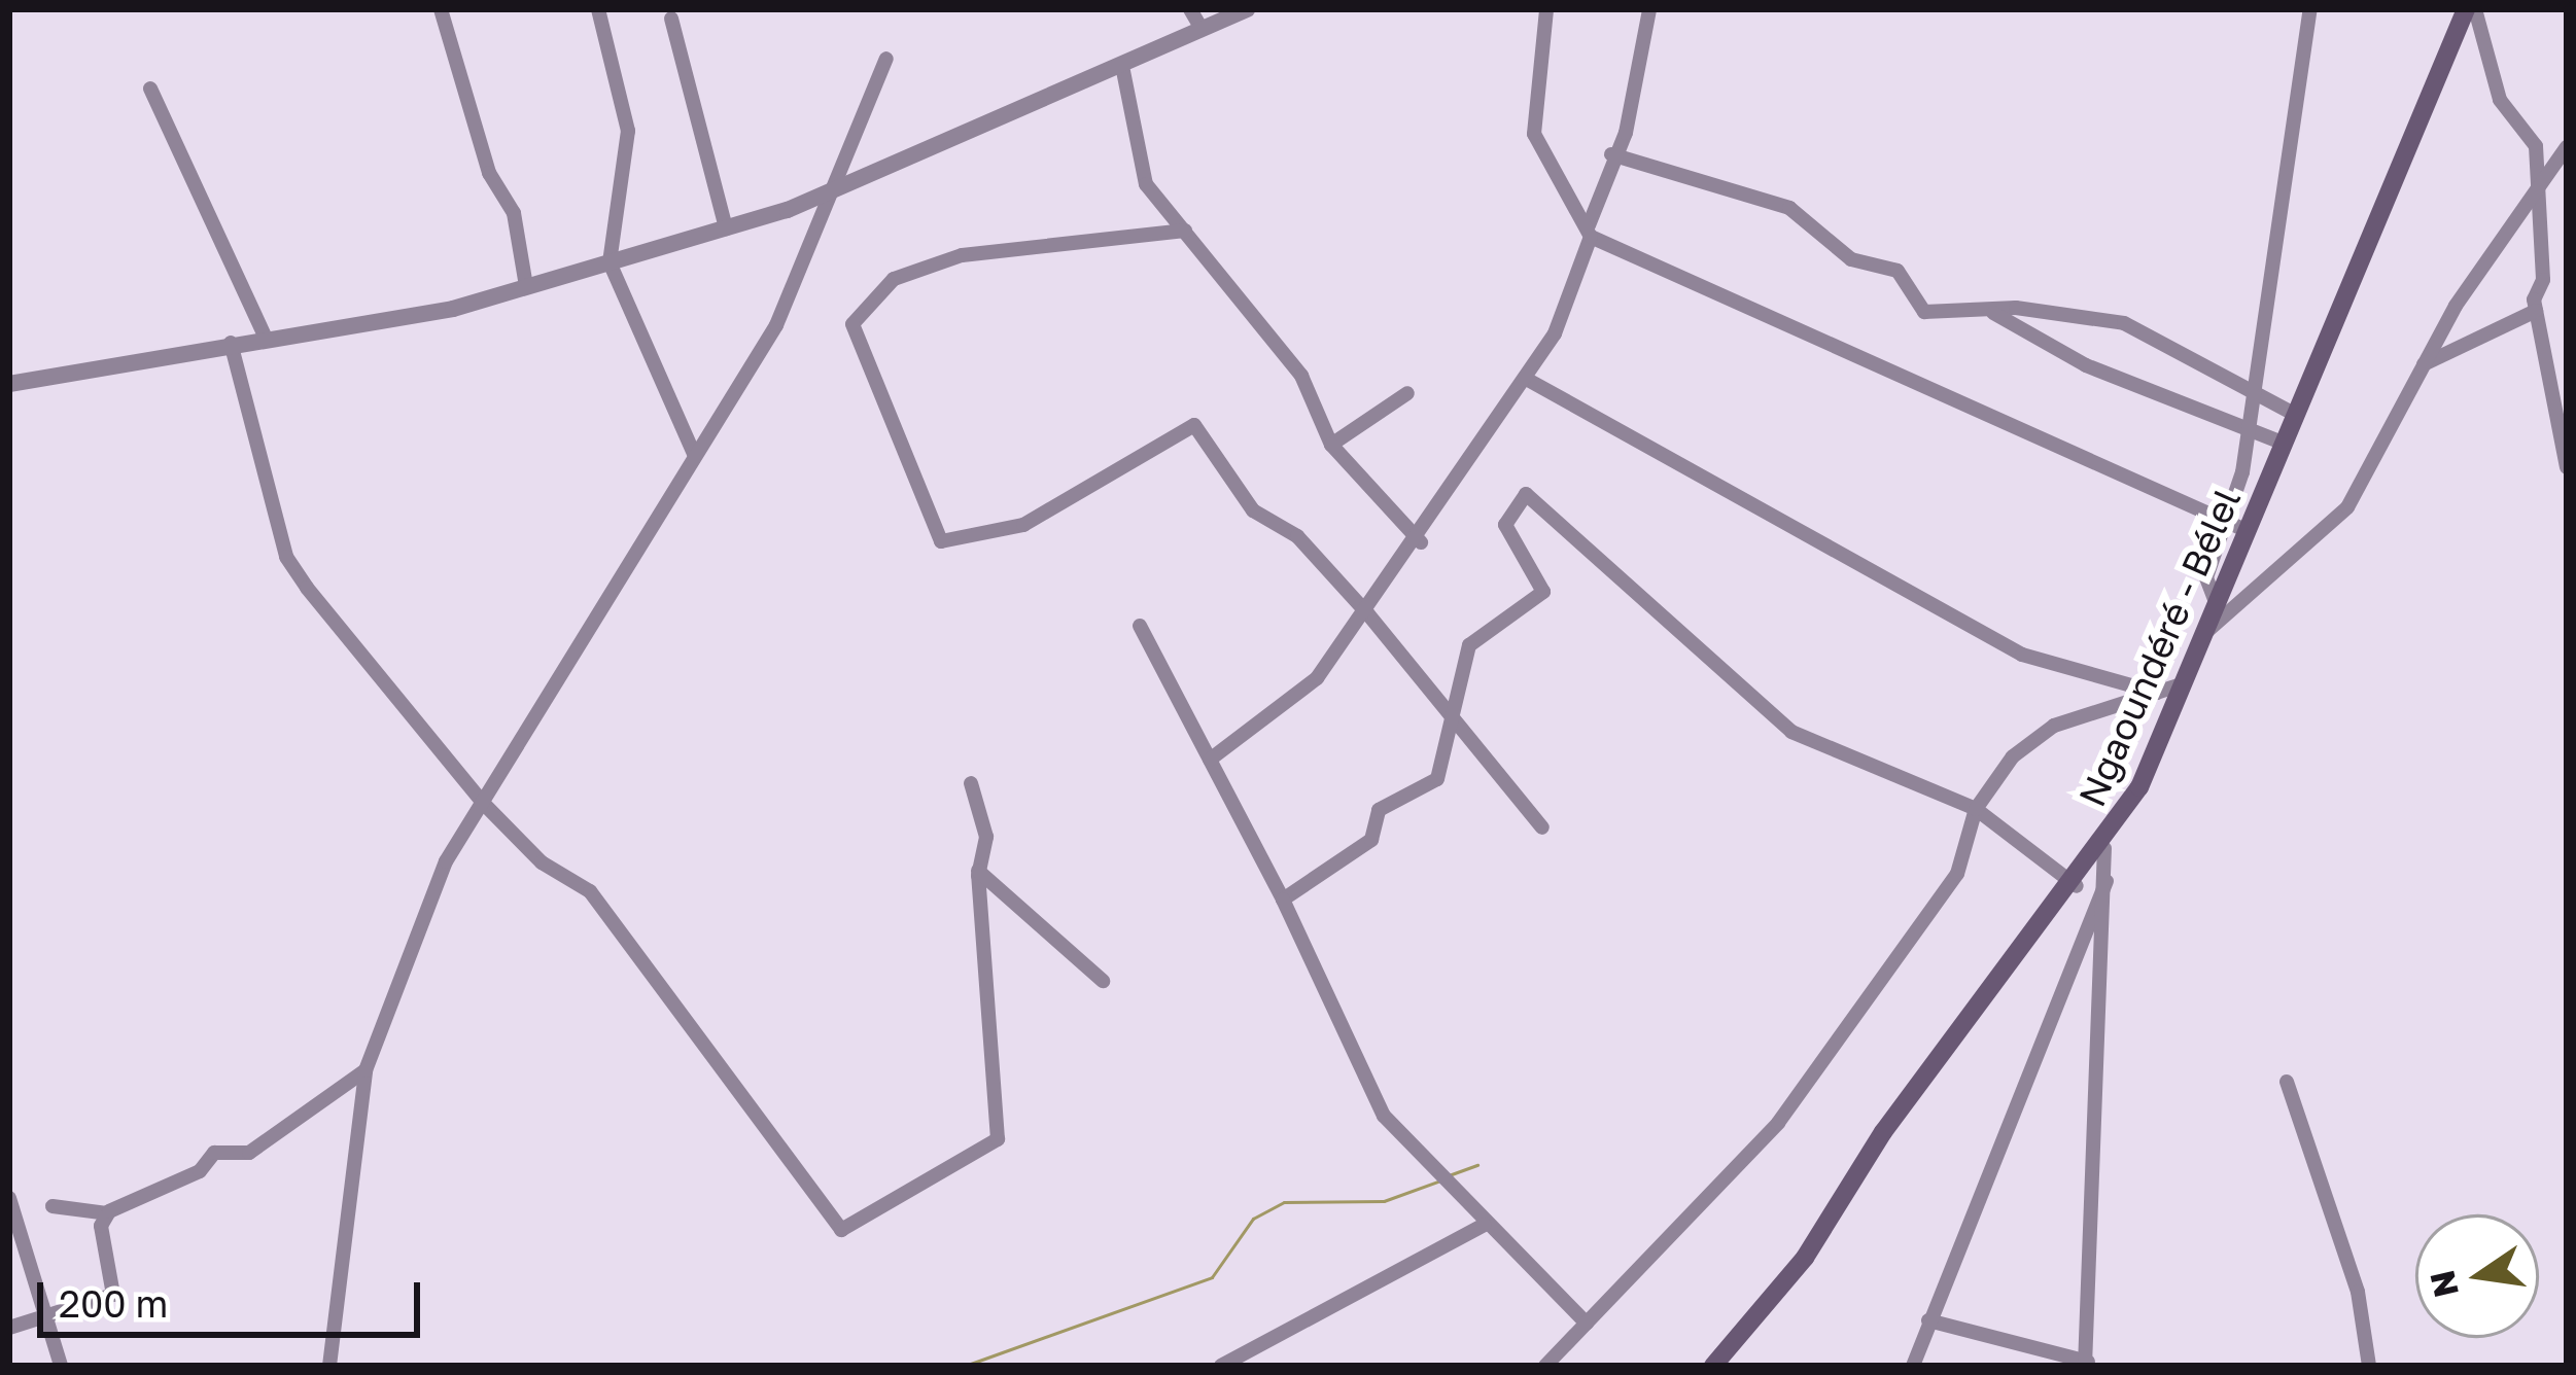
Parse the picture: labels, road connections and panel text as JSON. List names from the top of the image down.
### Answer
{
  "streets": {
    "main road": ["Ngaoundéré - Bélel"]
  },
  "scale_bar": "200 m",
  "north": "left"
}
